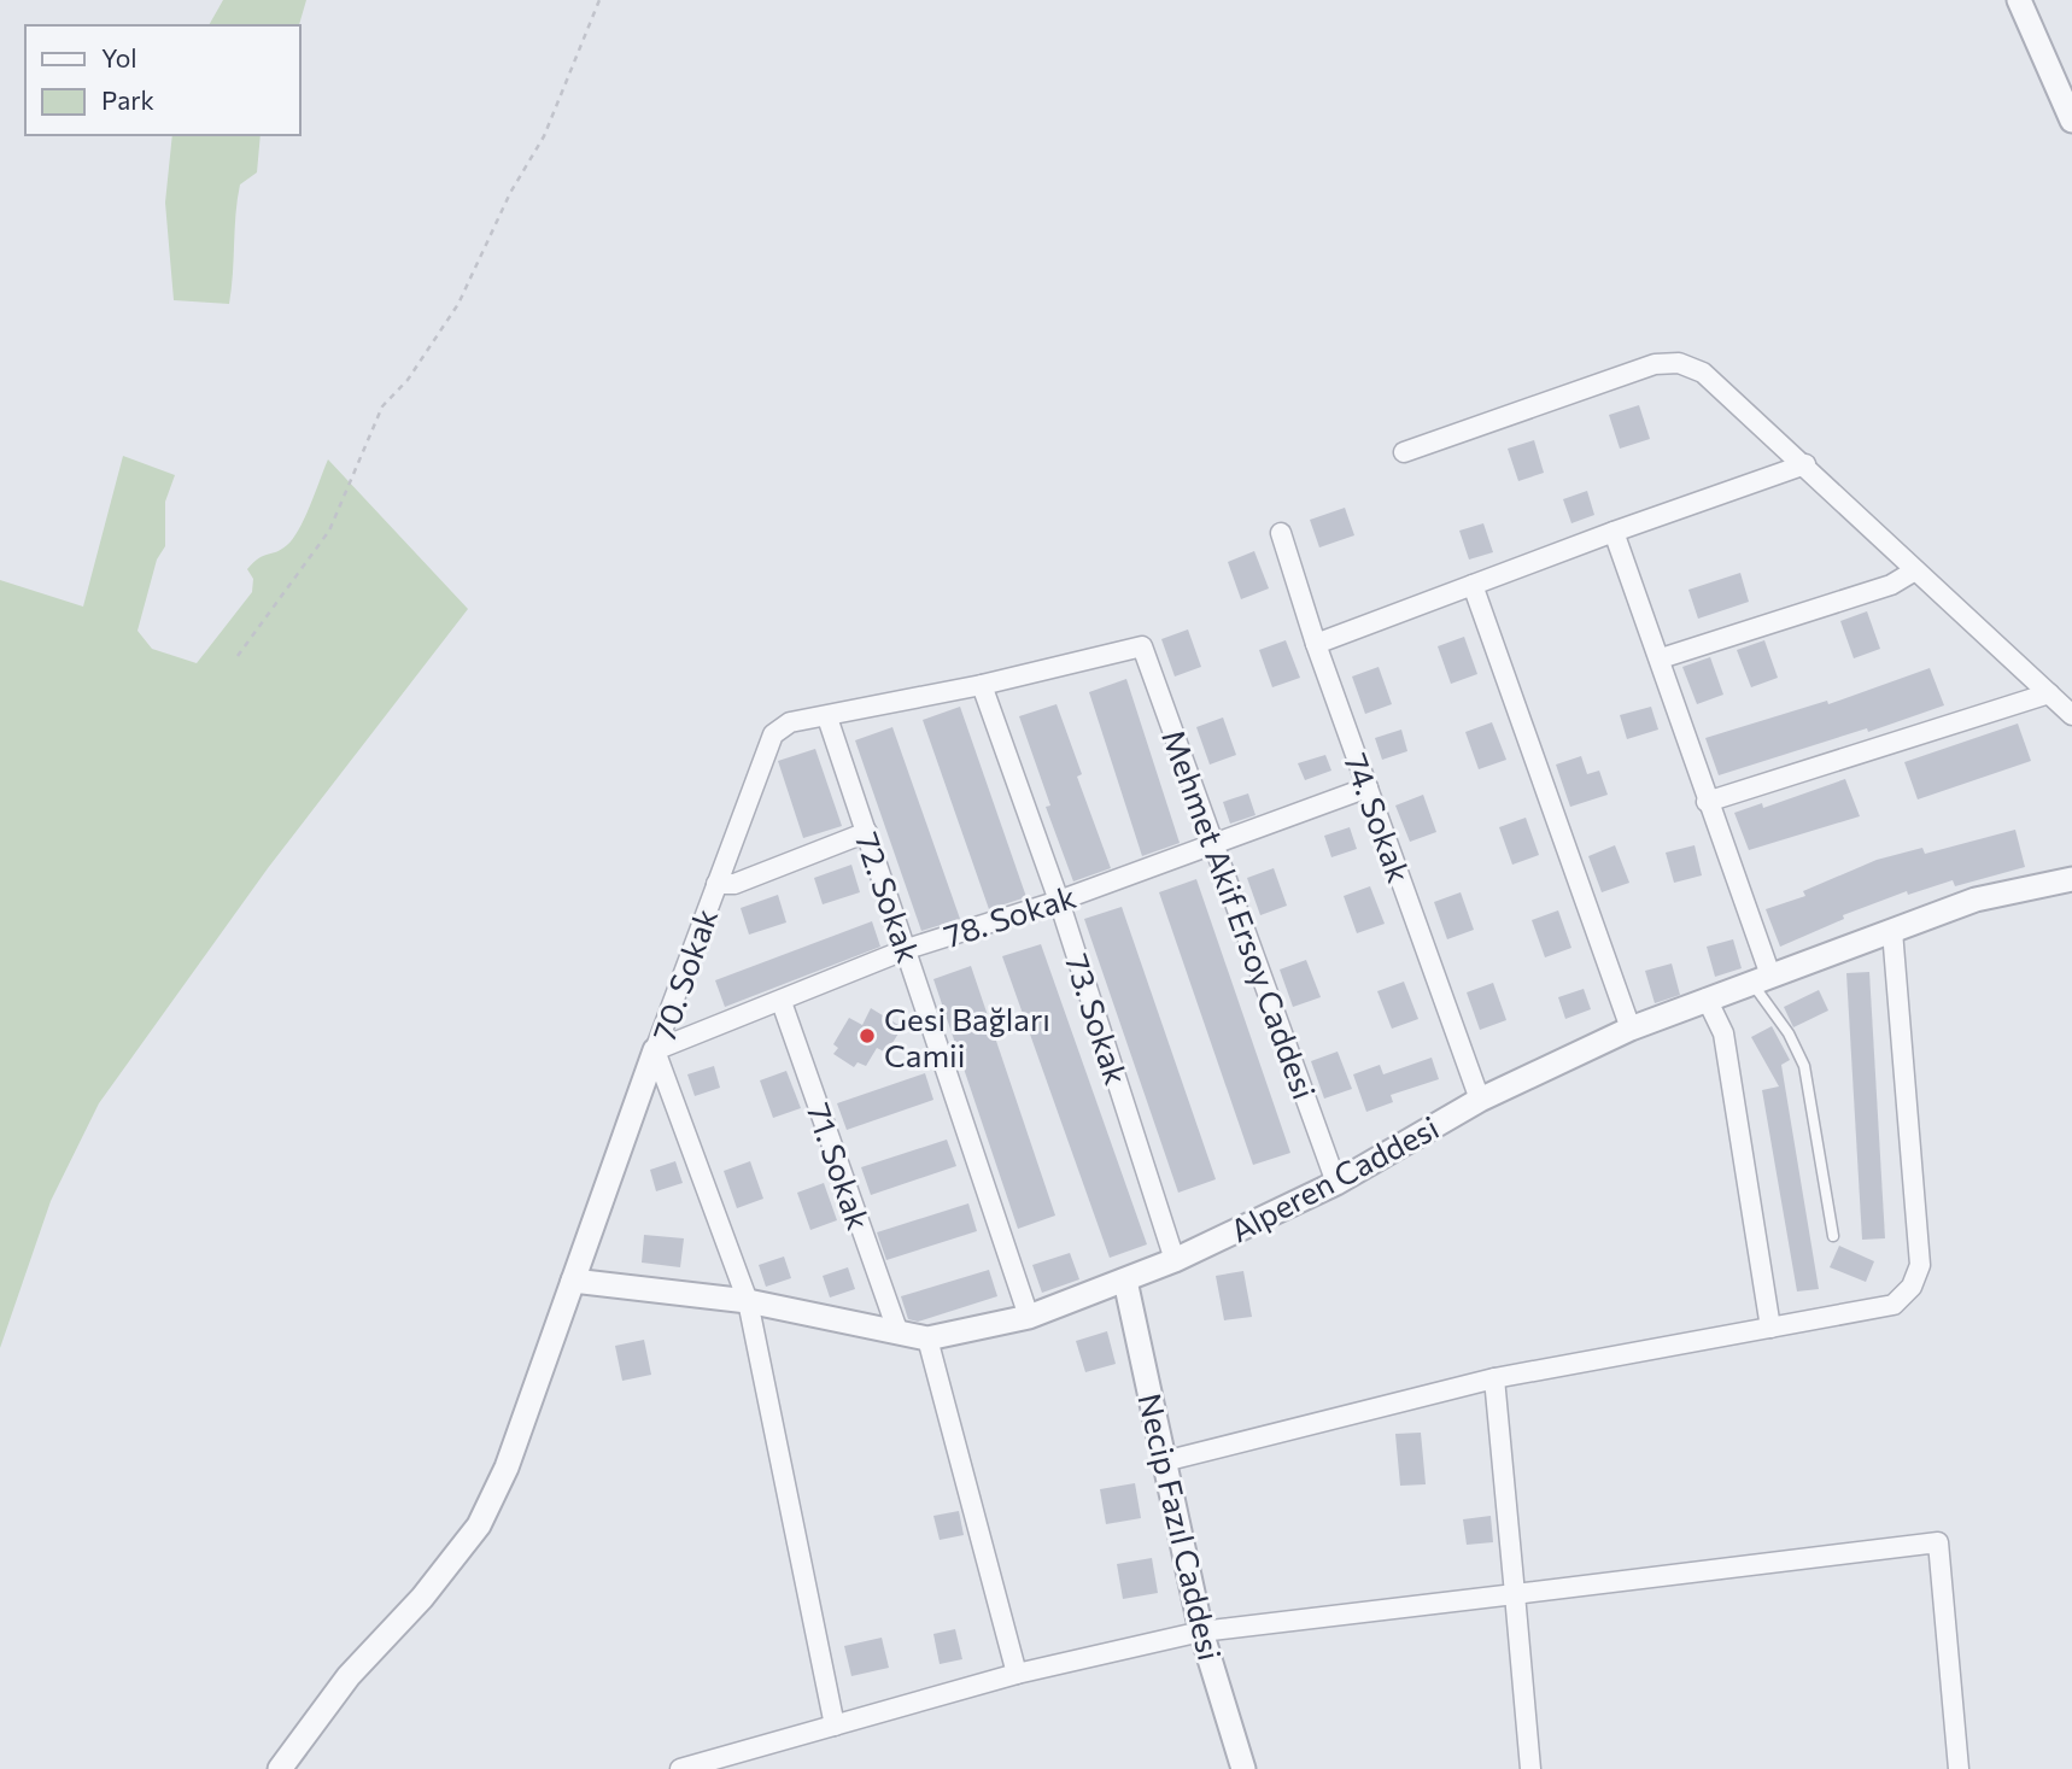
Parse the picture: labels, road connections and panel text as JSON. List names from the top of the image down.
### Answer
{
  "streets": {
    "street": [
      "74. Sokak",
      "72. Sokak",
      "Mehmet Akif Ersoy Caddesi",
      "78. Sokak",
      "70. Sokak",
      "73. Sokak",
      "71. Sokak",
      "Alperen Caddesi",
      "Necip Fazıl Caddesi"
    ]
  },
  "crossings": [
    ["74. Sokak", "78. Sokak"],
    ["74. Sokak", "Alperen Caddesi"],
    ["72. Sokak", "78. Sokak"],
    ["72. Sokak", "70. Sokak"],
    ["72. Sokak", "Alperen Caddesi"],
    ["Mehmet Akif Ersoy Caddesi", "78. Sokak"],
    ["Mehmet Akif Ersoy Caddesi", "73. Sokak"],
    ["Mehmet Akif Ersoy Caddesi", "Alperen Caddesi"],
    ["78. Sokak", "70. Sokak"],
    ["78. Sokak", "73. Sokak"],
    ["78. Sokak", "71. Sokak"],
    ["70. Sokak", "Alperen Caddesi"],
    ["73. Sokak", "Alperen Caddesi"],
    ["71. Sokak", "Alperen Caddesi"],
    ["Alperen Caddesi", "Necip Fazıl Caddesi"]
  ],
  "places": ["Gesi Bağları Camii"],
  "legend": ["Yol", "Park"]
}
